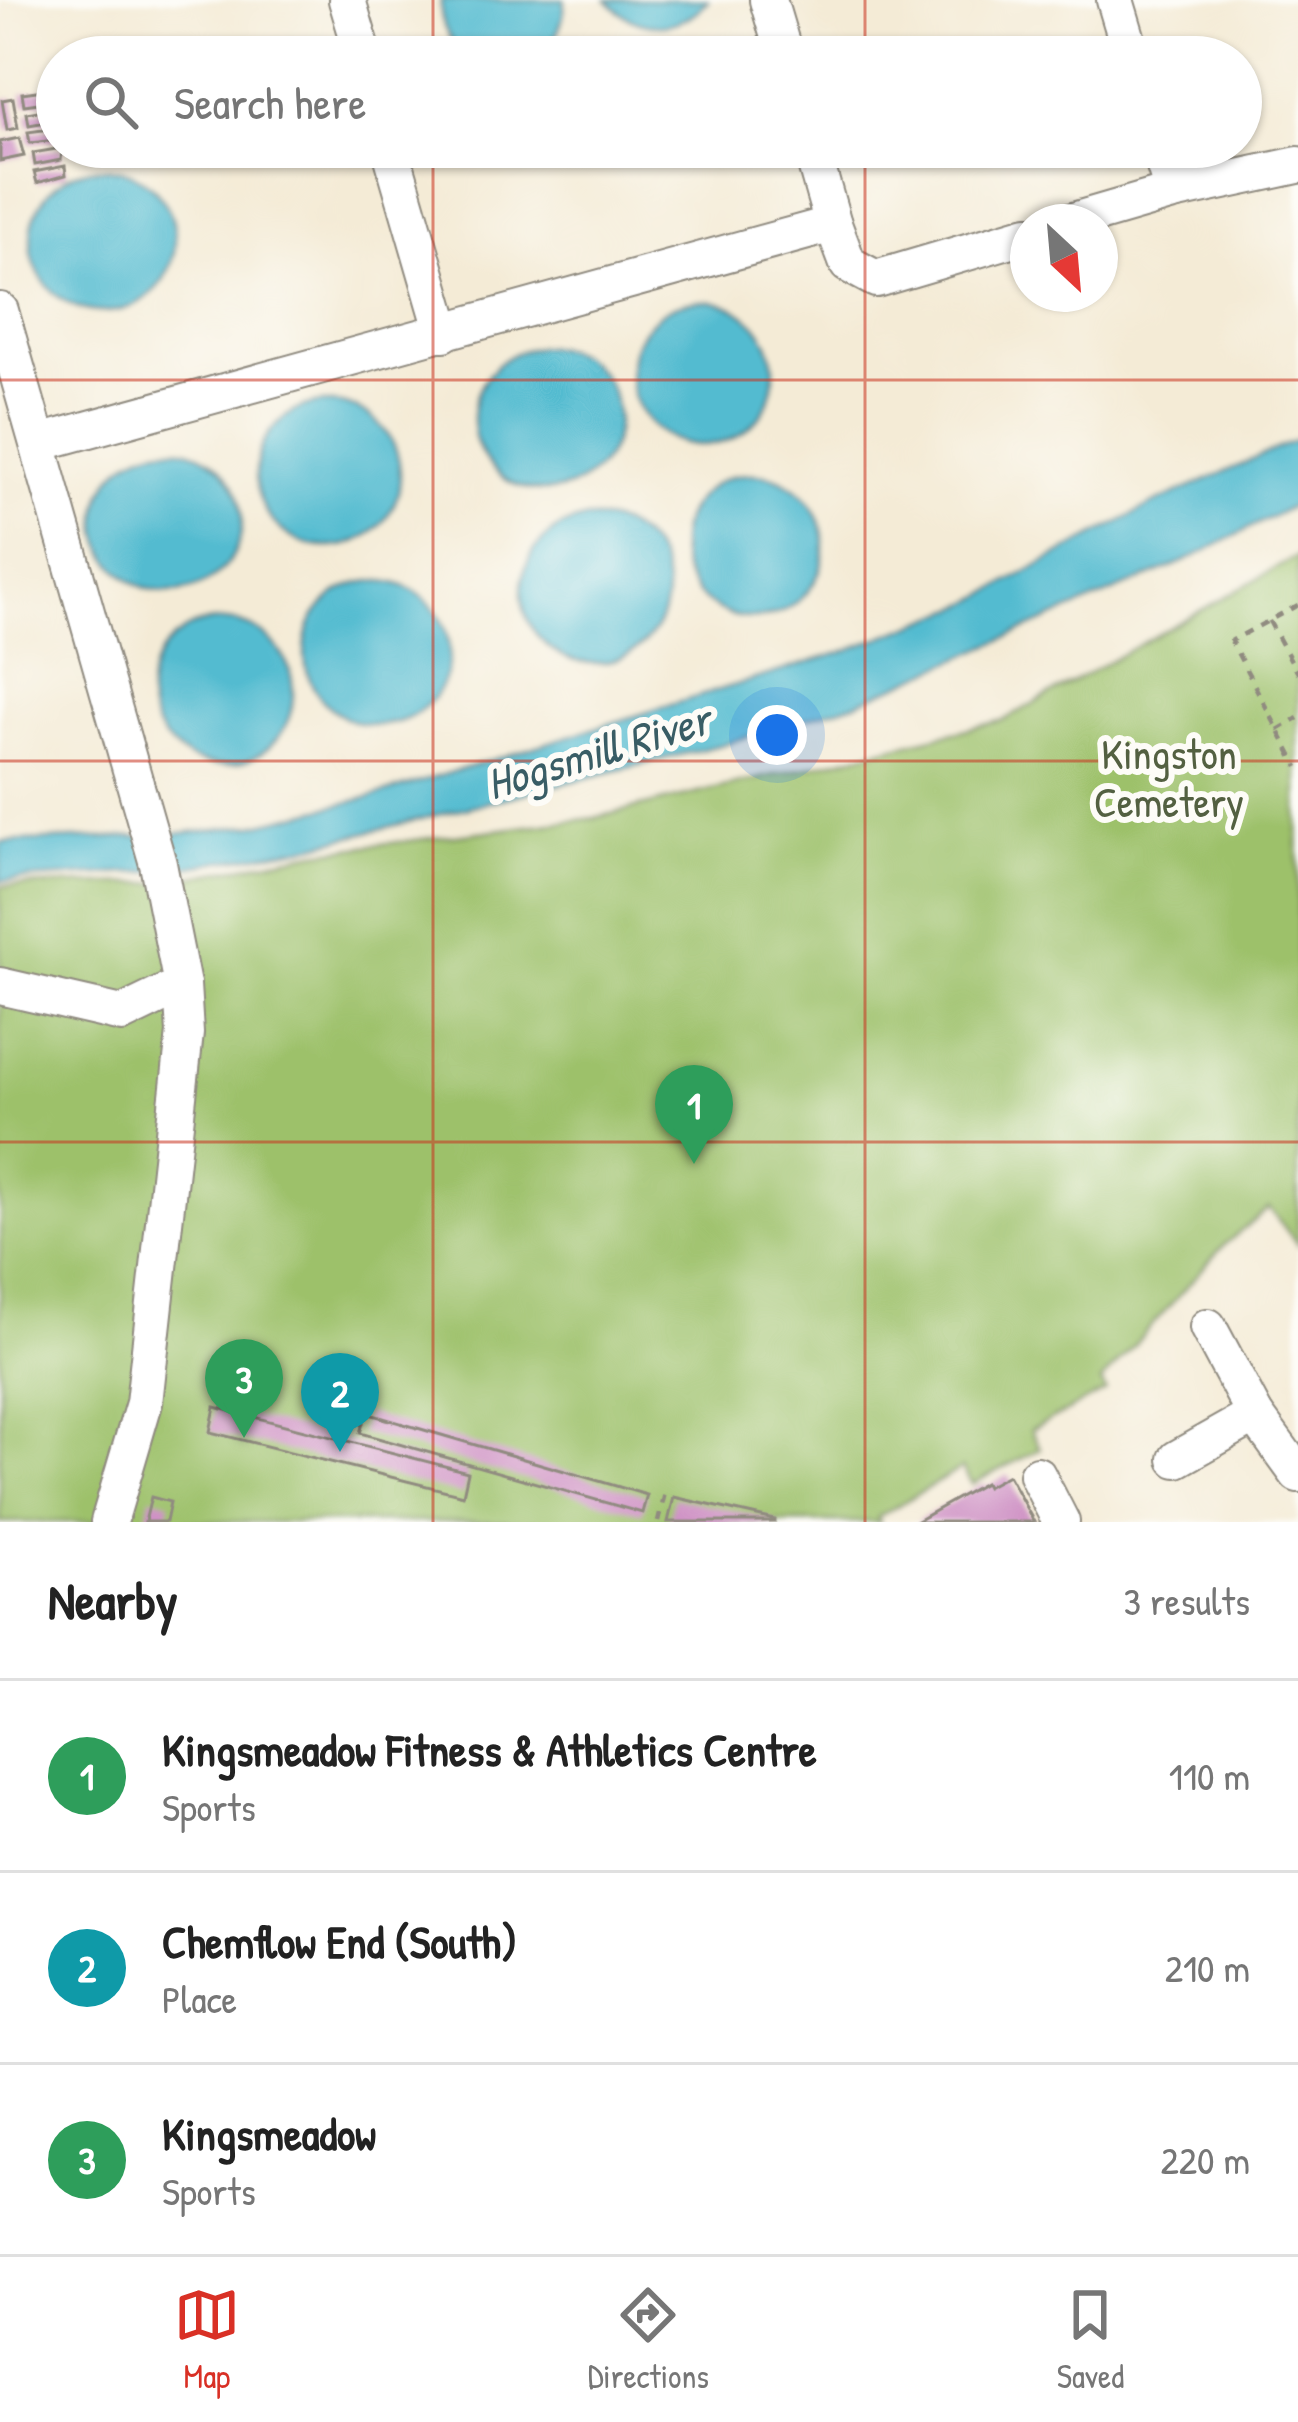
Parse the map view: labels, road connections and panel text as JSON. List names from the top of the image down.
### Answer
{
  "water": ["Hogsmill River"],
  "parks": ["Kingston Cemetery"],
  "north": "bottom right",
  "page": {
    "search": "Search here",
    "pins": ["1", "3", "2"],
    "heading": ["Nearby", "3 results"],
    "list": [
      {
        "mark": "1",
        "name": "Kingsmeadow Fitness & Athletics Centre",
        "note": "Sports",
        "value": "110 m"
      },
      {
        "mark": "2",
        "name": "Chemflow End (South)",
        "note": "Place",
        "value": "210 m"
      },
      {
        "mark": "3",
        "name": "Kingsmeadow",
        "note": "Sports",
        "value": "220 m"
      }
    ],
    "nav": ["Map", "Directions", "Saved"]
  }
}
